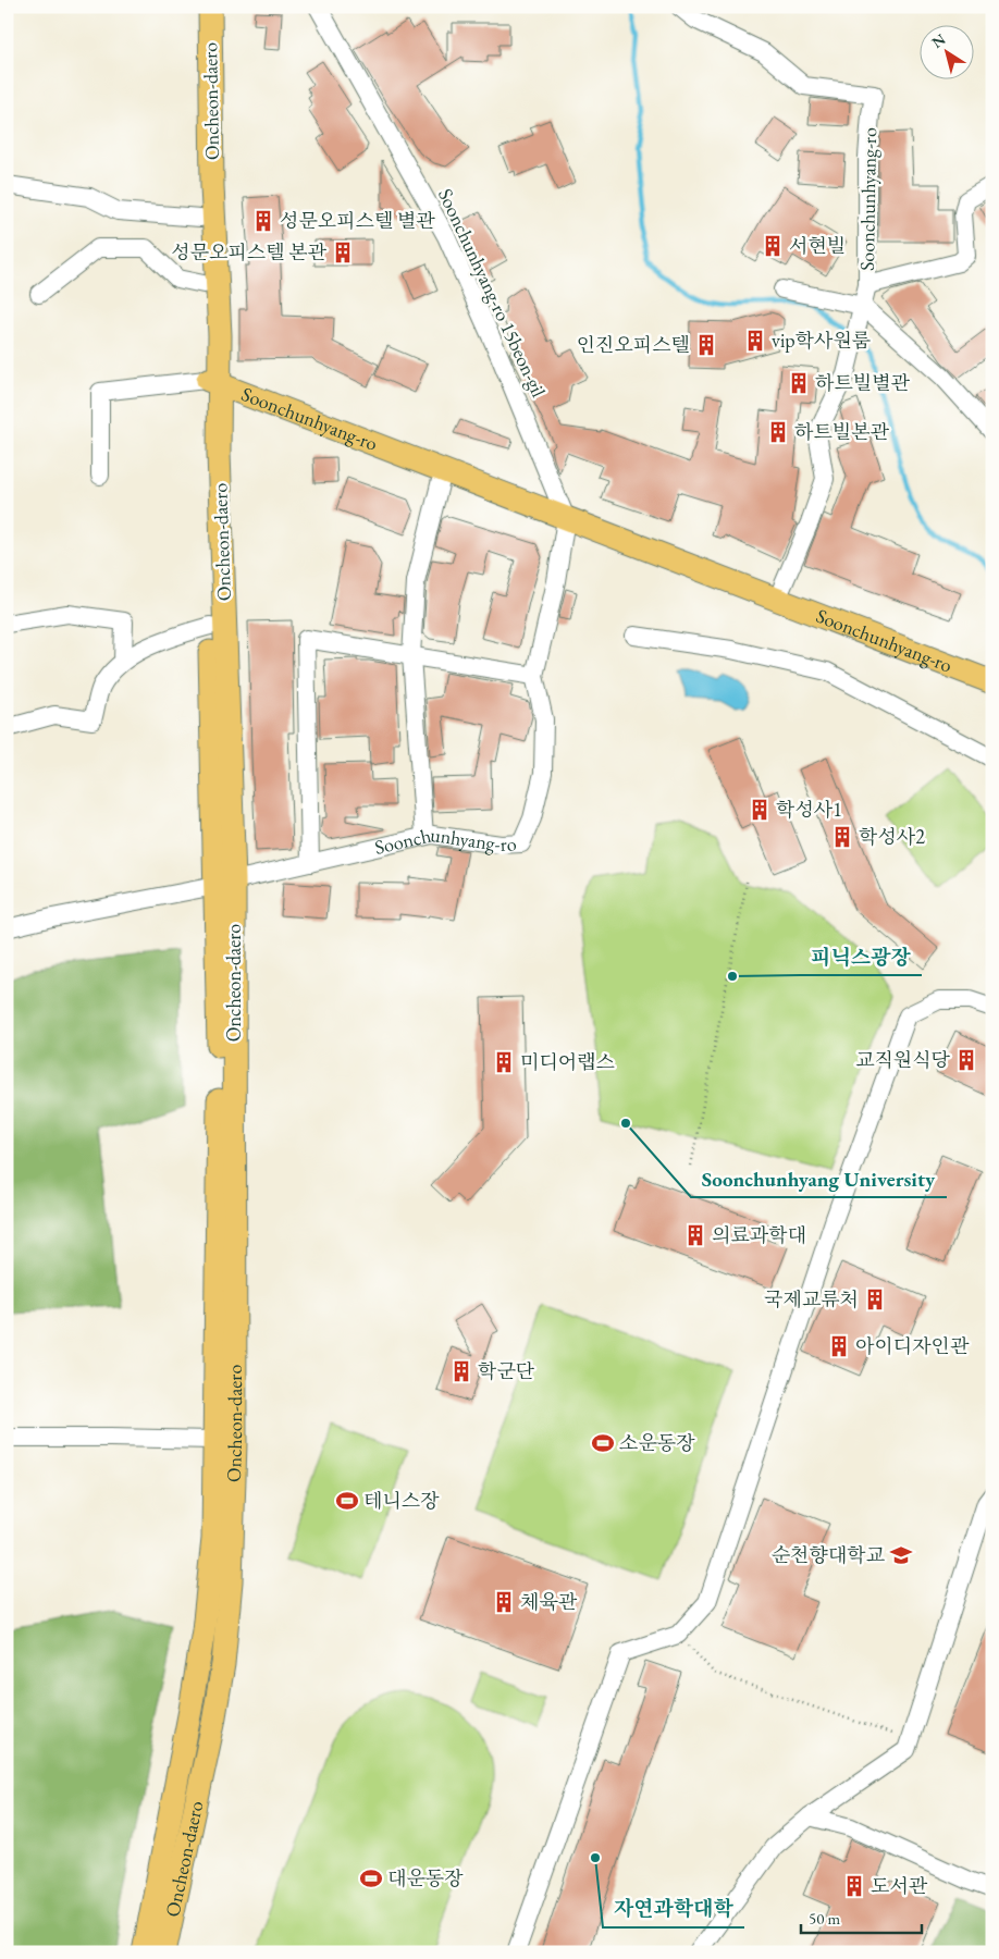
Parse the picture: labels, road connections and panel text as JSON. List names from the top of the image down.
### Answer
{
  "streets": {
    "main road": ["Oncheon-daero", "Soonchunhyang-ro"],
    "street": ["Soonchunhyang-ro 15beon-gil"]
  },
  "crossings": [
    ["Oncheon-daero", "Soonchunhyang-ro"],
    ["Soonchunhyang-ro", "Soonchunhyang-ro 15beon-gil"]
  ],
  "places": {
    "building": [
      "성문오피스텔 별관",
      "서현빌",
      "성문오피스텔 본관",
      "vip학사원룸",
      "인진오피스텔",
      "하트빌별관",
      "하트빌본관",
      "학성사1",
      "학성사2",
      "교직원식당",
      "미디어랩스",
      "의료과학대",
      "국제교류처",
      "아이디자인관",
      "학군단",
      "체육관",
      "도서관"
    ],
    "other": ["피닉스광장", "Soonchunhyang University", "자연과학대학"],
    "sports": ["소운동장", "테니스장", "대운동장"],
    "school or university": ["순천향대학교"]
  },
  "scale_bar": "50 m",
  "north": "top left"
}
